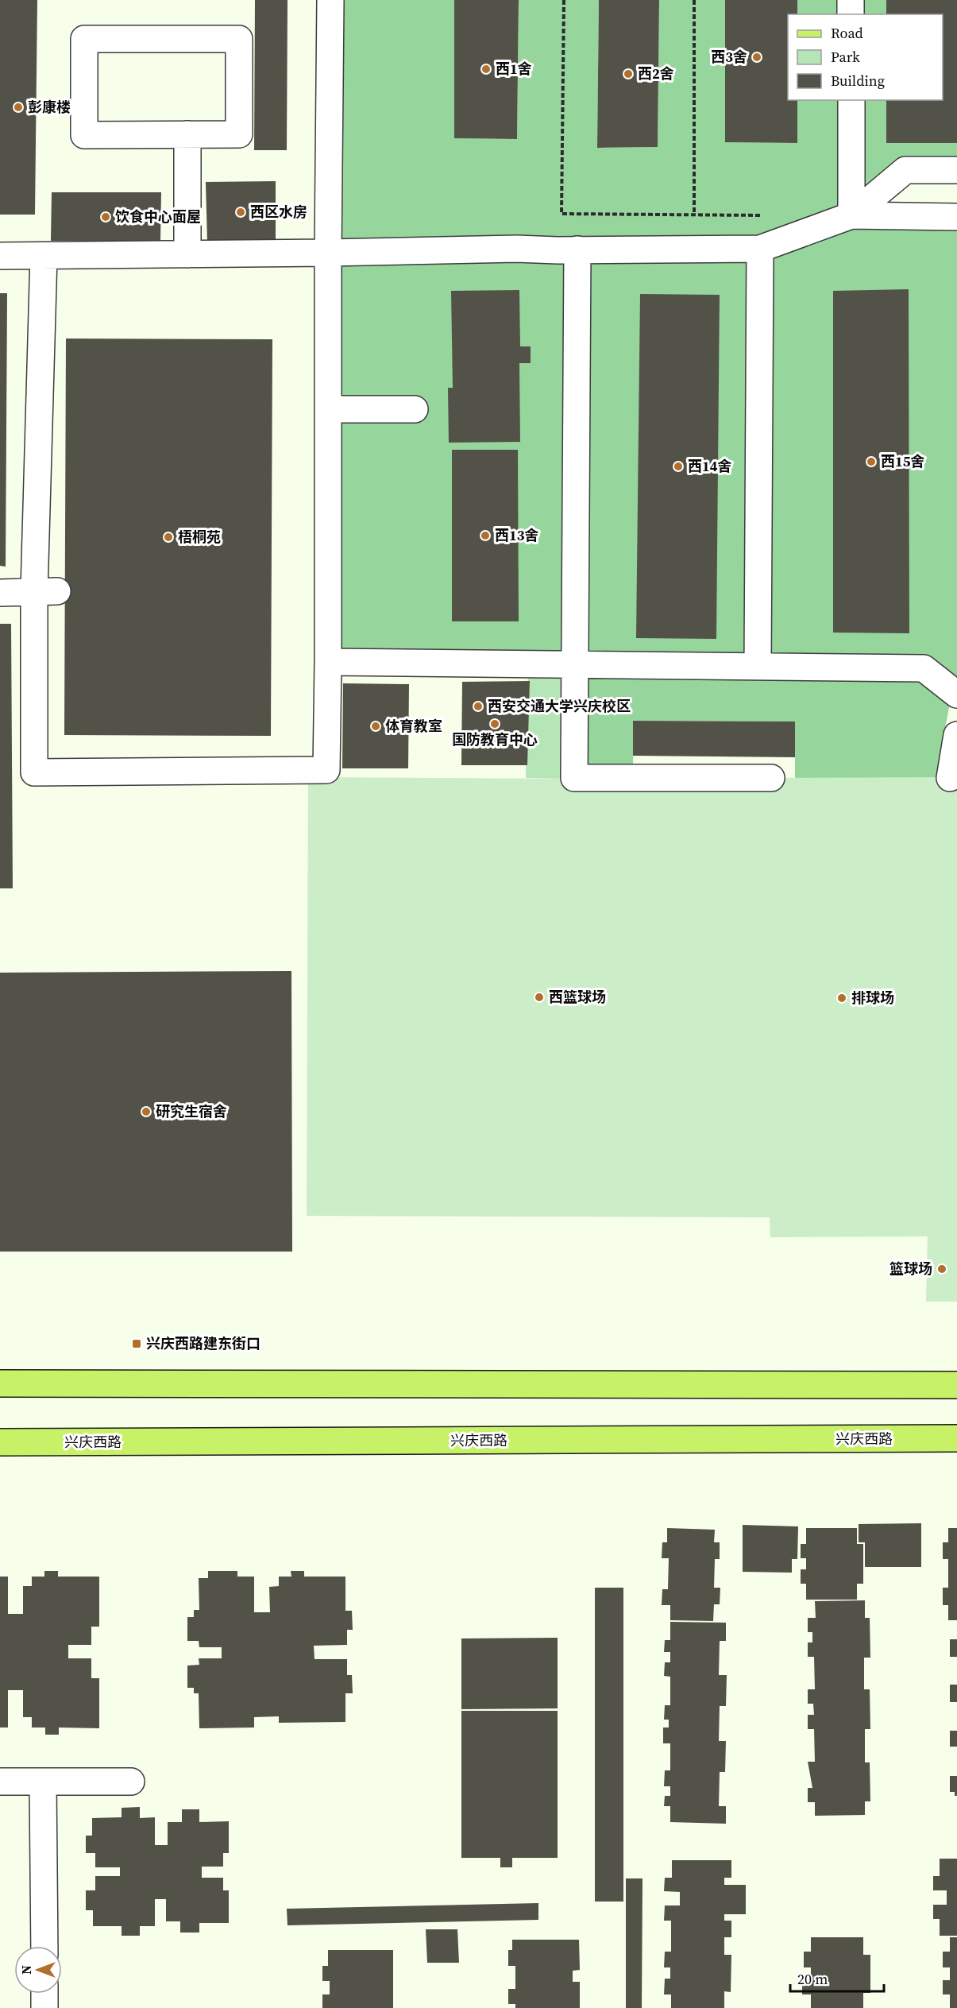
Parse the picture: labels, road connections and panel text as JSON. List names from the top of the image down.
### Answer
{
  "streets": {
    "main road": ["兴庆西路"]
  },
  "places": {
    "other": [
      "西3舍",
      "西1舍",
      "西2舍",
      "彭康楼",
      "西区水房",
      "饮食中心面屋",
      "西15舍",
      "西14舍",
      "西13舍",
      "梧桐苑",
      "西安交通大学兴庆校区",
      "国防教育中心",
      "体育教室",
      "西篮球场",
      "排球场",
      "研究生宿舍",
      "篮球场"
    ],
    "transit": ["兴庆西路建东街口"]
  },
  "legend": ["Road", "Park", "Building"],
  "scale_bar": "20 m",
  "north": "left"
}
